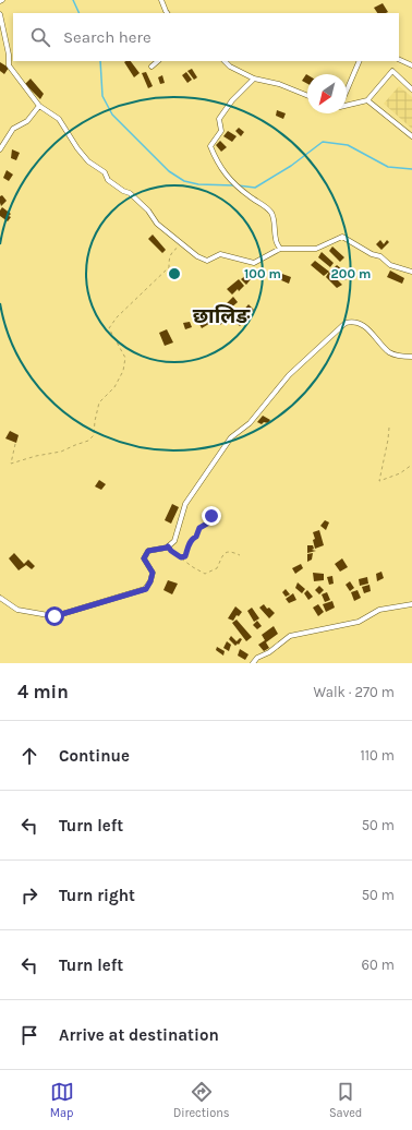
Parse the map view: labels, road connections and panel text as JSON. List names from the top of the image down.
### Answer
{
  "districts": ["छालिङ"],
  "north": "bottom left",
  "page": {
    "search": "Search here",
    "heading": ["4 min", "Walk · 270 m"],
    "list": [
      ["Continue", "110 m"],
      ["Turn left", "50 m"],
      ["Turn right", "50 m"],
      ["Turn left", "60 m"],
      "Arrive at destination"
    ],
    "nav": ["Map", "Directions", "Saved"]
  },
  "rings": ["100 m", "200 m"]
}
